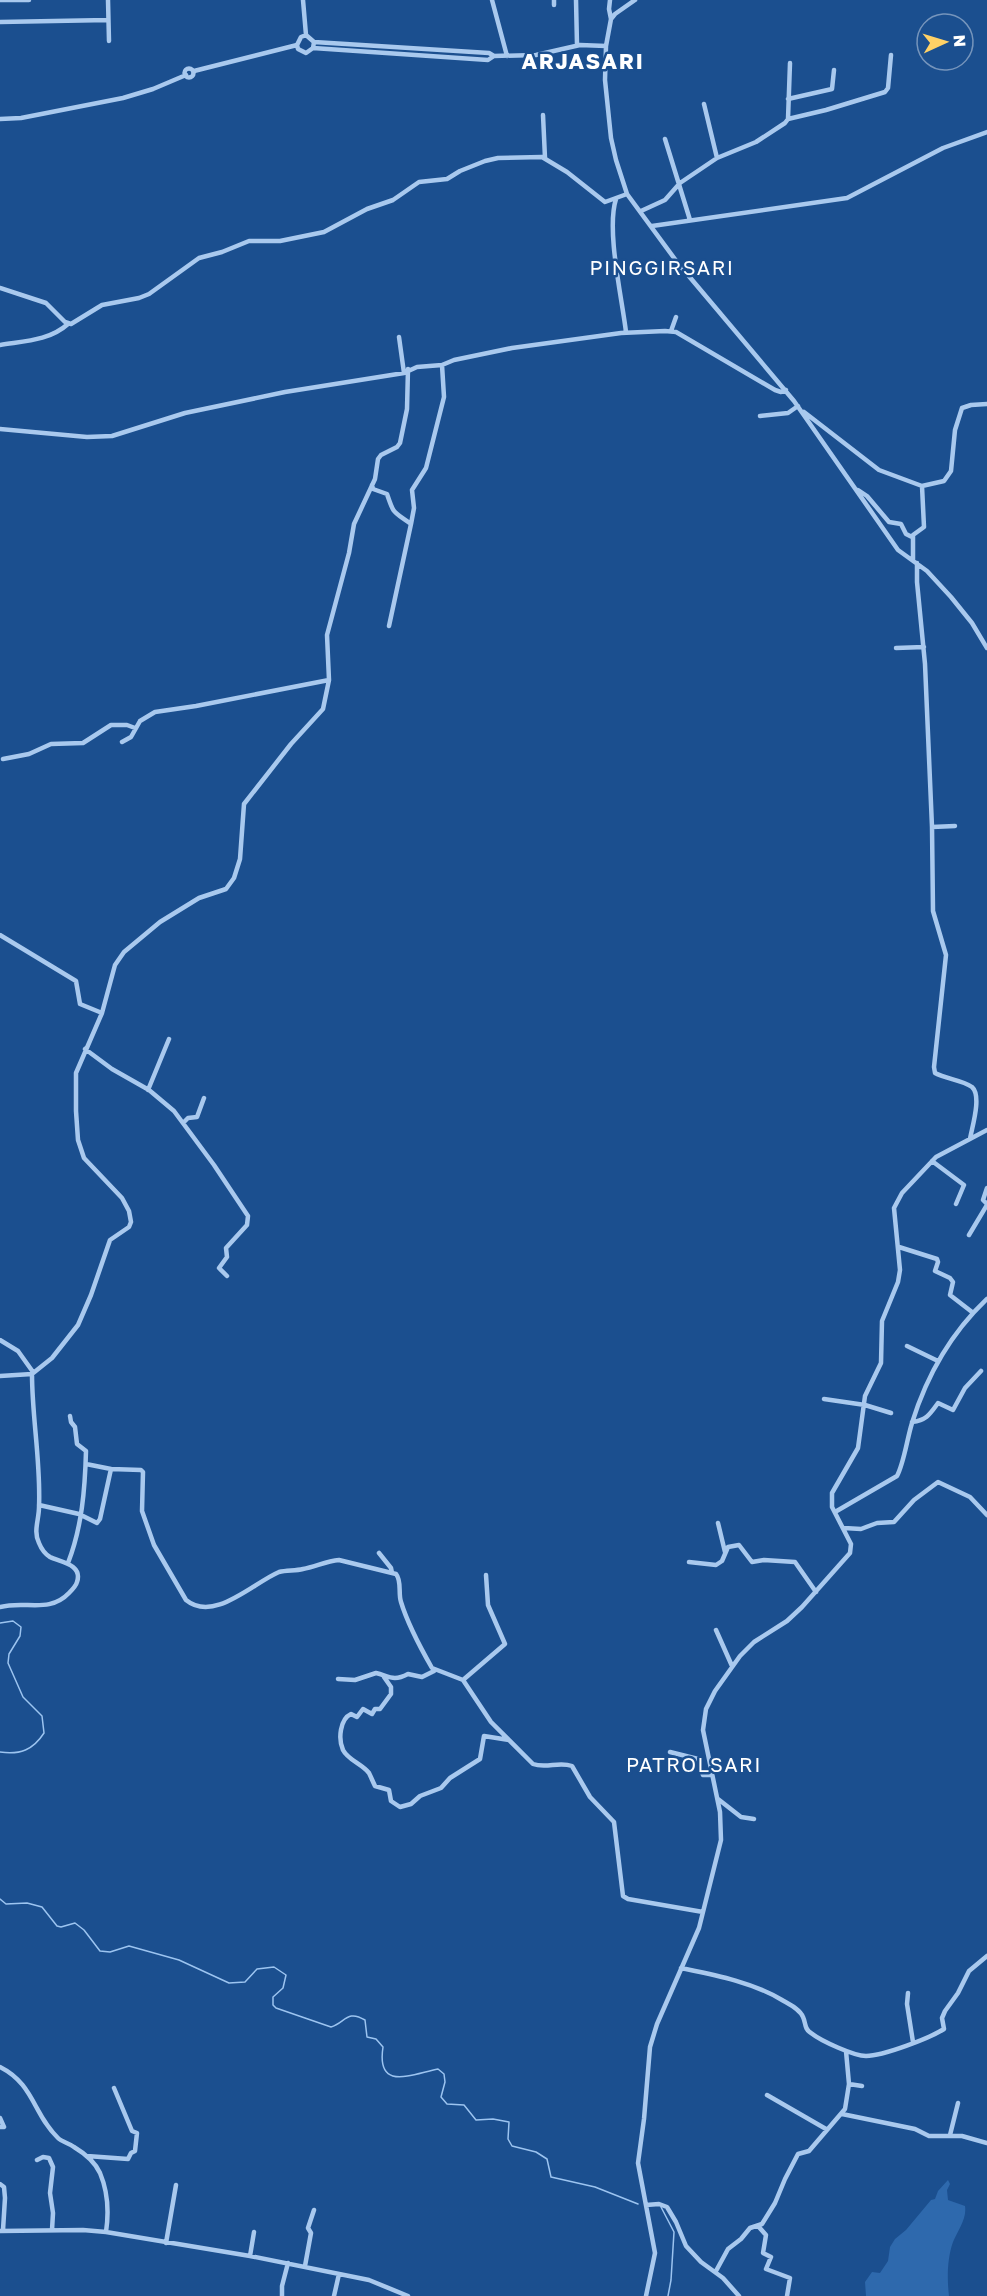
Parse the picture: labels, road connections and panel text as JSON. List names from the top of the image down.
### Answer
{
  "districts": ["ARJASARI", "PINGGIRSARI", "PATROLSARI"],
  "north": "right"
}
